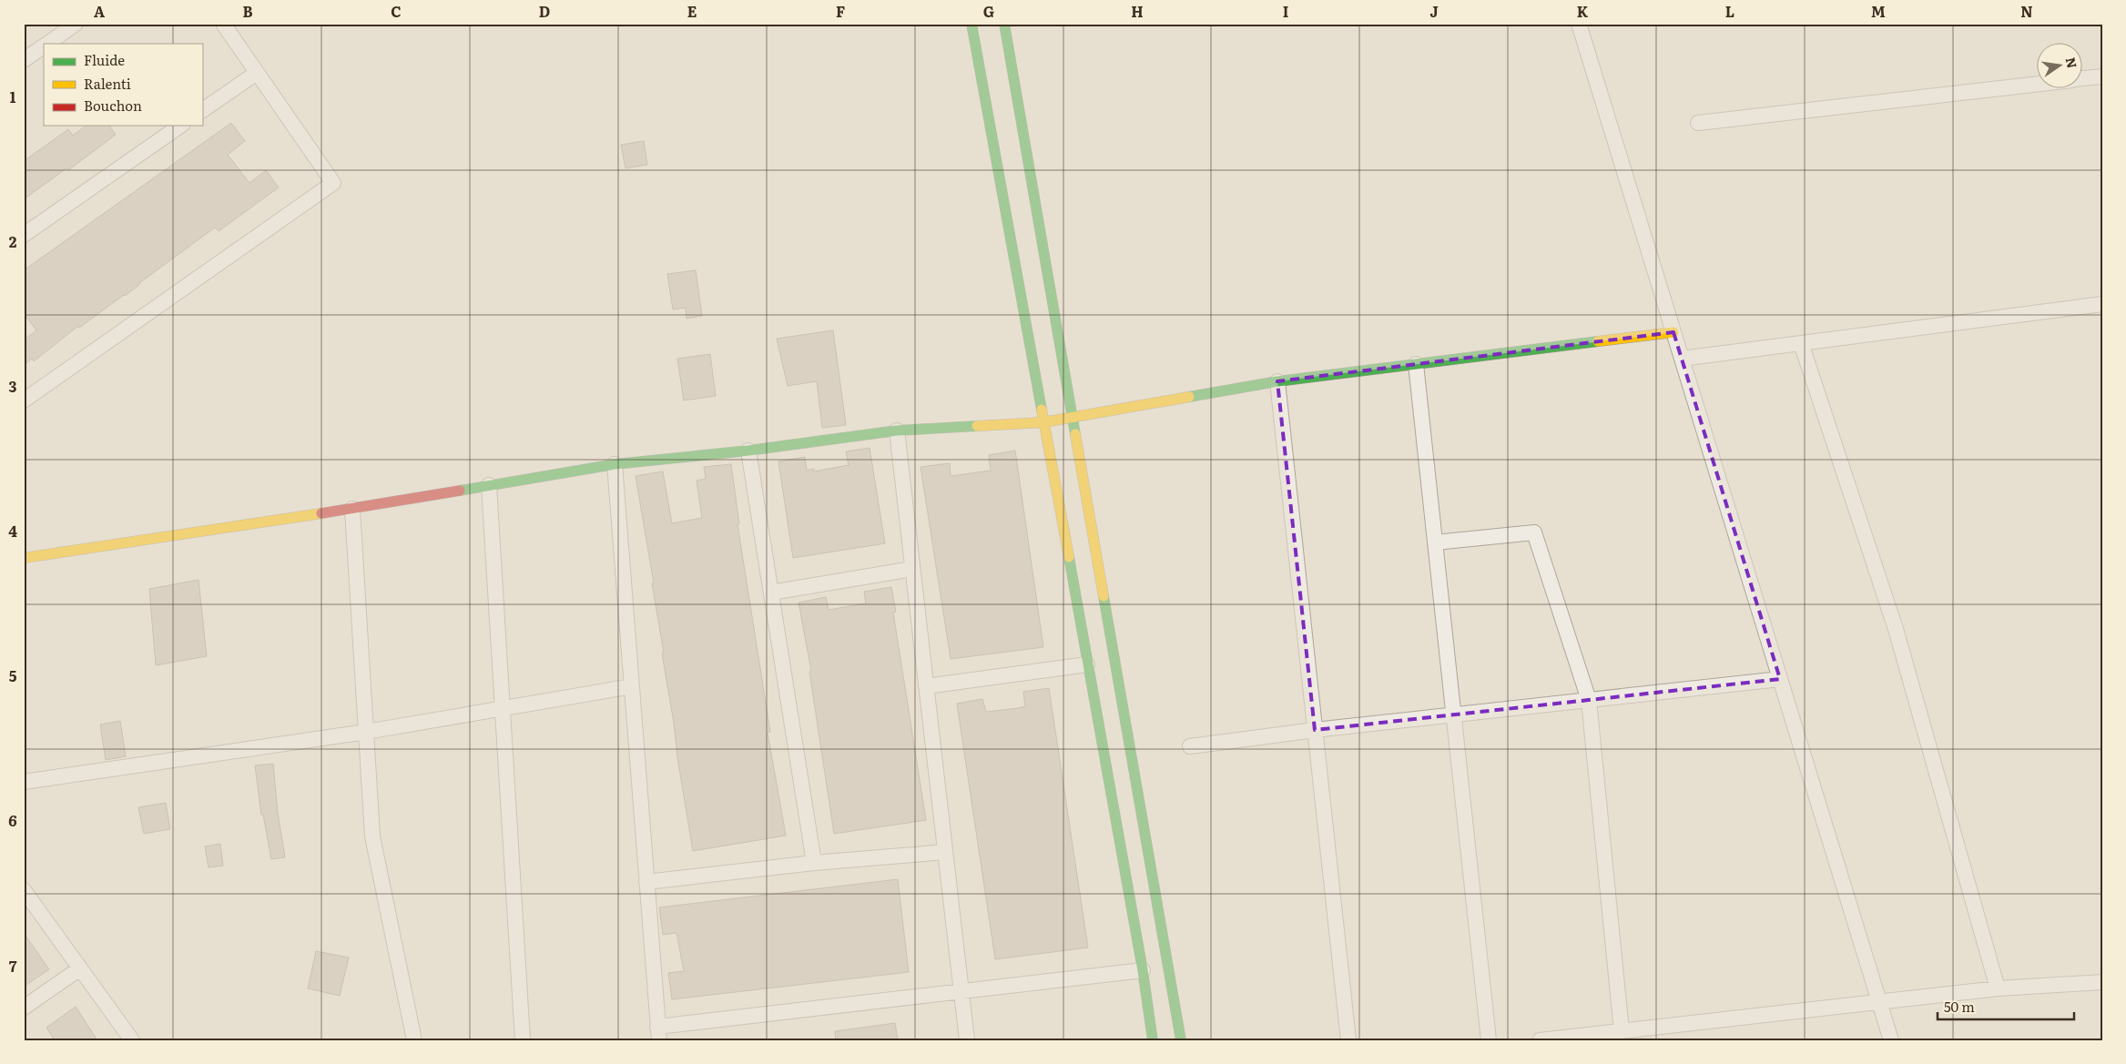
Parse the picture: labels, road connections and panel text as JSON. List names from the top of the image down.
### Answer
{
  "legend": ["Fluide", "Ralenti", "Bouchon"],
  "scale_bar": "50 m",
  "north": "right",
  "grid": {
    "columns": [
      "A",
      "B",
      "C",
      "D",
      "E",
      "F",
      "G",
      "H",
      "I",
      "J",
      "K",
      "L",
      "M",
      "N"
    ],
    "rows": [
      "1",
      "2",
      "3",
      "4",
      "5",
      "6",
      "7"
    ]
  }
}
